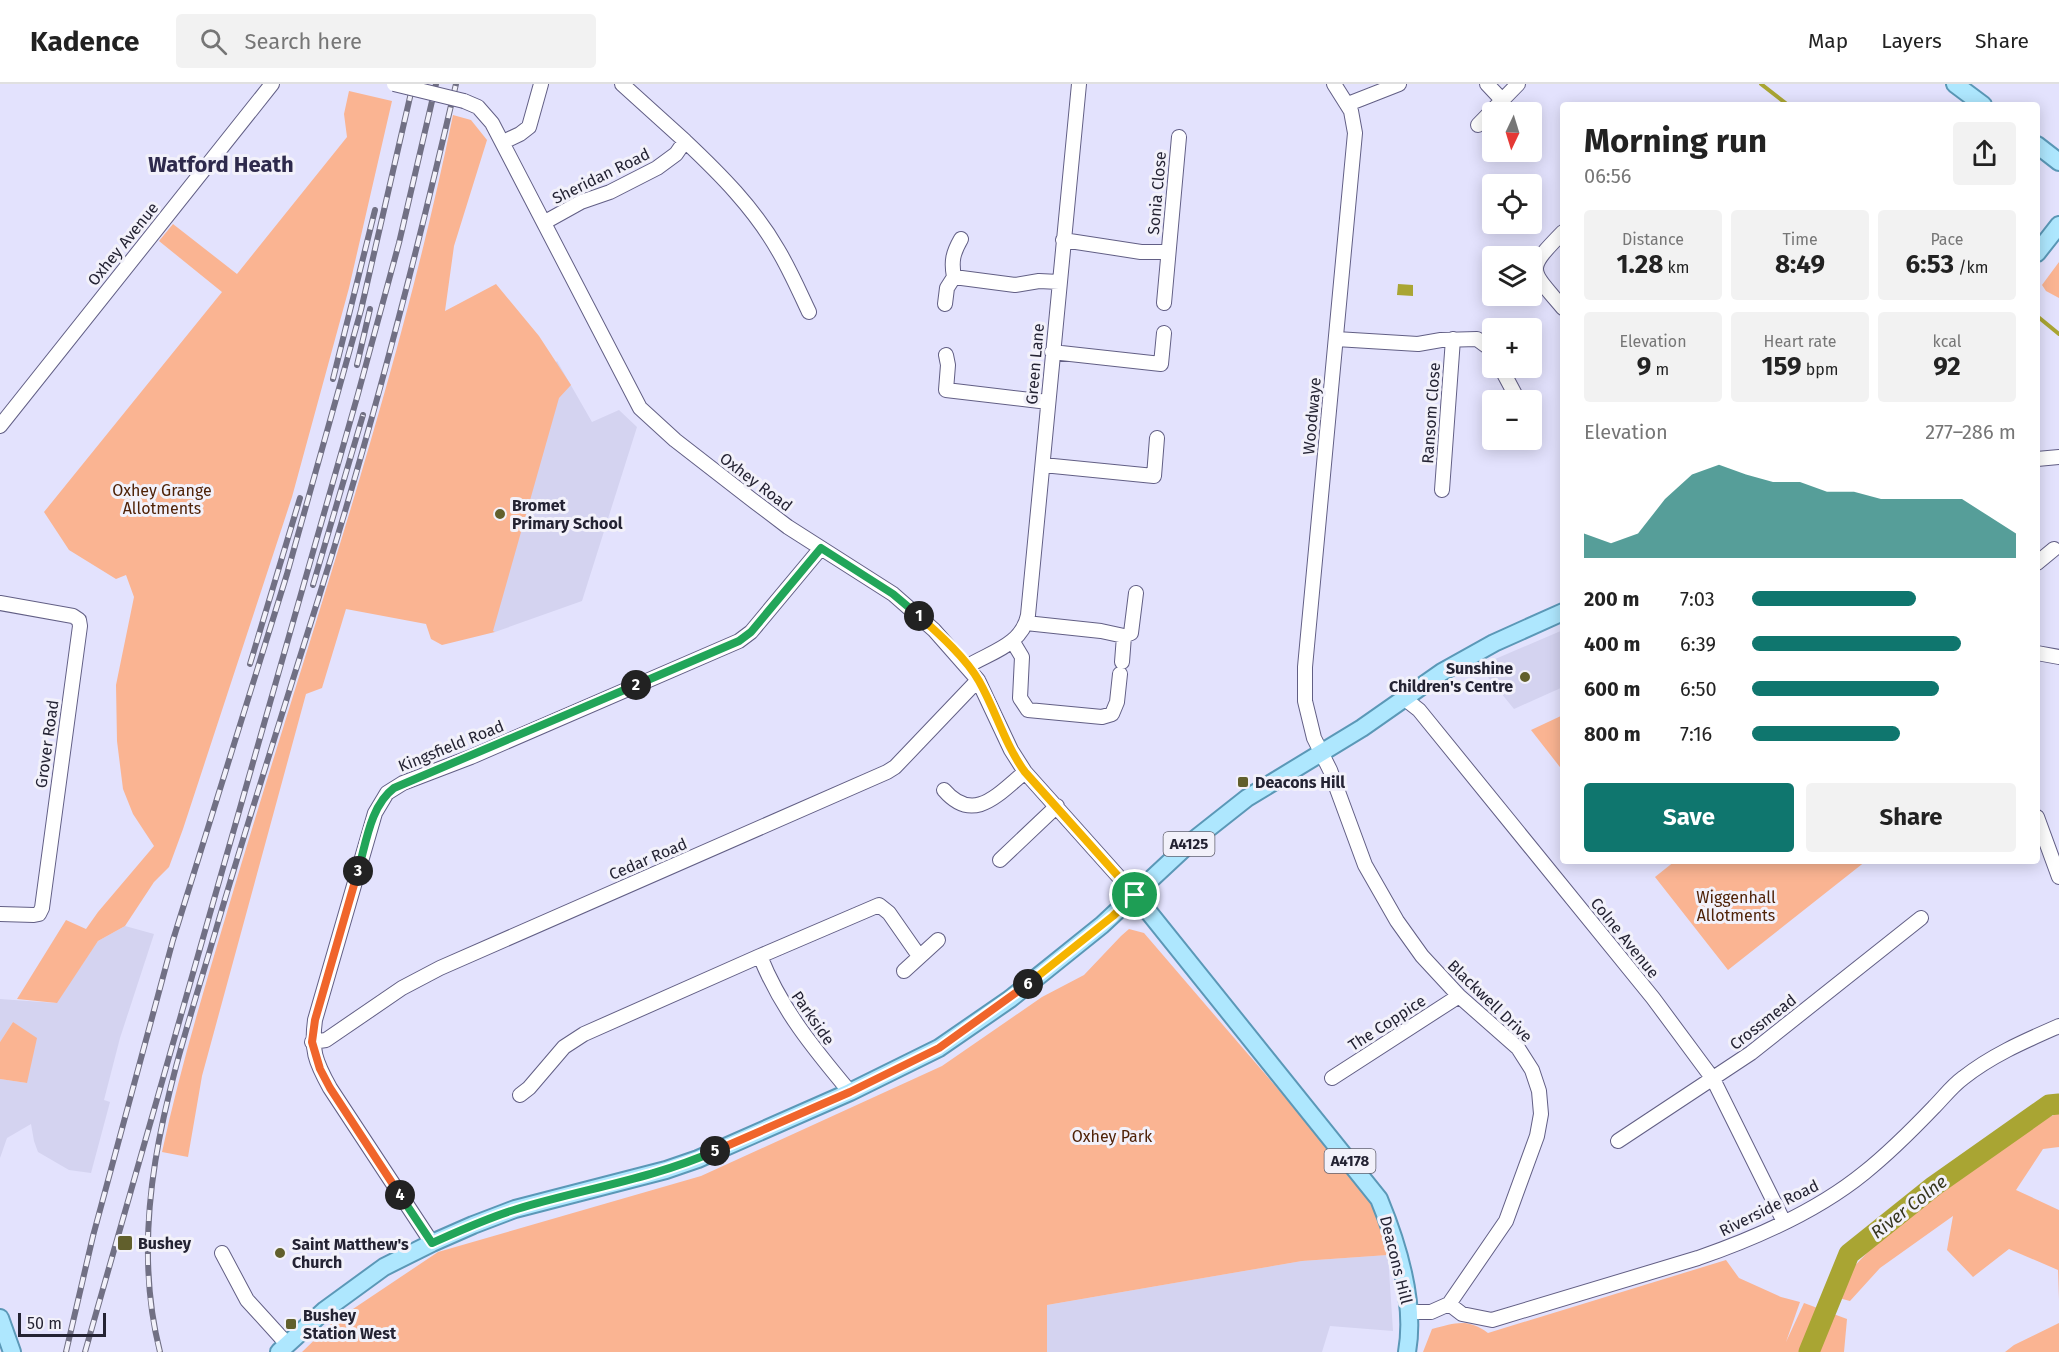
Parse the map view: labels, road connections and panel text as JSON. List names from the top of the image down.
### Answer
{
  "streets": {
    "main road": ["A4125", "A4178", "Deacons Hill"],
    "street": [
      "Sheridan Road",
      "Sonia Close",
      "Oxhey Avenue",
      "Green Lane",
      "Ransom Close",
      "Woodwaye",
      "Oxhey Road",
      "Grover Road",
      "Kingsfield Road",
      "Cedar Road",
      "Colne Avenue",
      "Blackwell Drive",
      "Parkside",
      "Crossmead",
      "The Coppice",
      "Riverside Road"
    ]
  },
  "crossings": [
    ["Sheridan Road", "Oxhey Road"],
    ["Sonia Close", "Green Lane"],
    ["Green Lane", "Oxhey Road"],
    ["Ransom Close", "Woodwaye"],
    ["Woodwaye", "A4125"],
    ["Woodwaye", "Blackwell Drive"],
    ["Oxhey Road", "Kingsfield Road"],
    ["Oxhey Road", "A4125"],
    ["Oxhey Road", "Cedar Road"],
    ["Oxhey Road", "Deacons Hill"],
    ["Kingsfield Road", "A4125"],
    ["Kingsfield Road", "Cedar Road"],
    ["A4125", "Colne Avenue"],
    ["A4125", "Blackwell Drive"],
    ["A4125", "Parkside"],
    ["A4125", "Deacons Hill"],
    ["Colne Avenue", "Crossmead"],
    ["Colne Avenue", "Riverside Road"],
    ["Blackwell Drive", "The Coppice"],
    ["Blackwell Drive", "Riverside Road"]
  ],
  "districts": ["Watford Heath"],
  "water": ["River Colne"],
  "parks": ["Oxhey Grange Allotments", "Wiggenhall Allotments", "Oxhey Park"],
  "places": {
    "other": ["Bromet Primary School", "Sunshine Children's Centre", "Saint Matthew's Church"],
    "transit": ["Deacons Hill", "Bushey", "Bushey Station West"]
  },
  "scale_bar": "50 m",
  "north": "bottom",
  "page": {
    "header": "Kadence",
    "search": "Search here",
    "nav": ["Map", "Layers", "Share"],
    "map_buttons": ["+", "−"],
    "heading": ["Morning run", "06:56"],
    "stats": [
      ["Distance", "1.28 km"],
      ["Time", "8:49"],
      ["Pace", "6:53 /km"],
      ["Elevation", "9 m"],
      ["Heart rate", "159 bpm"],
      ["kcal", "92"]
    ],
    "chart": ["Elevation", "277–286 m"],
    "list": [
      {
        "name": "200 m",
        "note": "7:03"
      },
      {
        "name": "400 m",
        "note": "6:39"
      },
      {
        "name": "600 m",
        "note": "6:50"
      },
      {
        "name": "800 m",
        "note": "7:16"
      }
    ],
    "pins": [
      "1",
      "2",
      "3",
      "6",
      "5",
      "4"
    ],
    "buttons": ["Save", "Share"],
    "scale": "50 m"
  }
}
